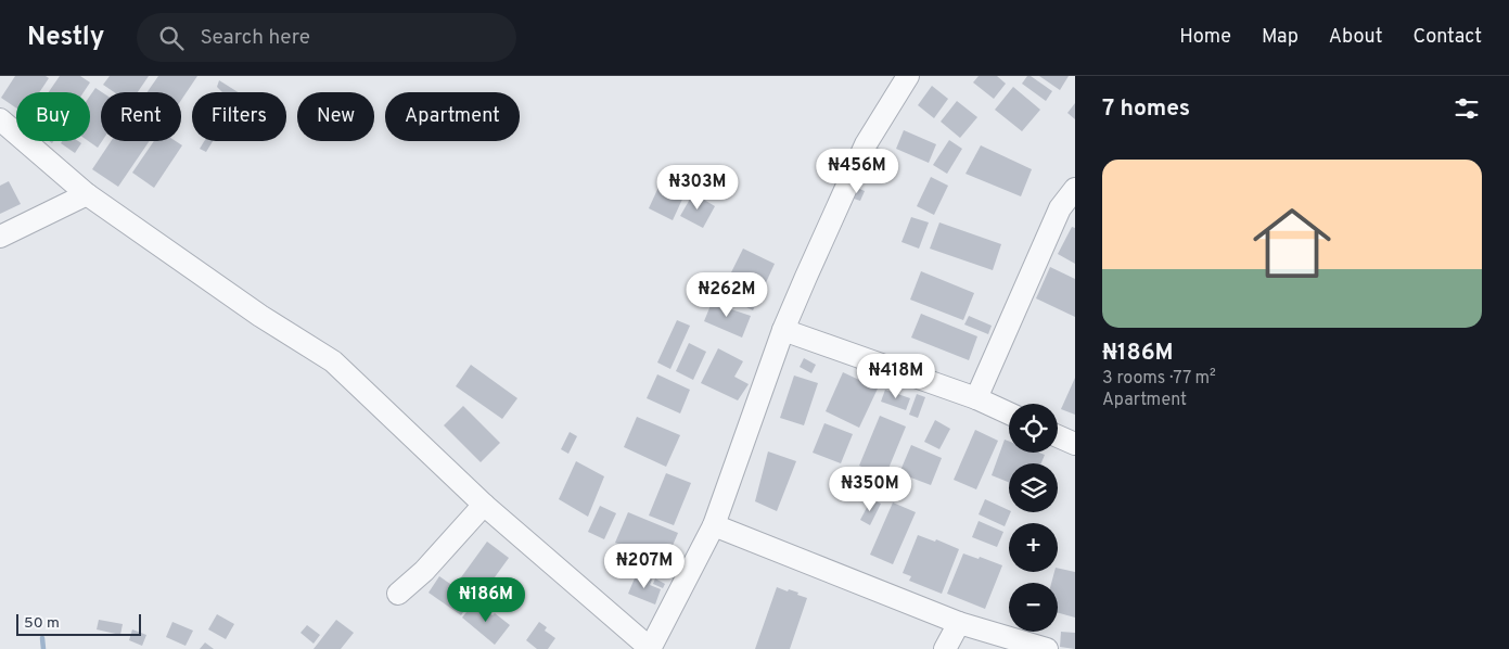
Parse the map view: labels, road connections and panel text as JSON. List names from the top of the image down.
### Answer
{
  "scale_bar": "50 m",
  "page": {
    "header": "Nestly",
    "search": "Search here",
    "nav": [
      "Home",
      "Map",
      "About",
      "Contact"
    ],
    "heading": "7 homes",
    "chip": [
      "Buy",
      "Rent",
      "Filters",
      "New",
      "Apartment"
    ],
    "list": [
      {
        "name": "₦186M",
        "note": "3 rooms · 77 m² · Apartment"
      }
    ],
    "price": [
      "₦456M",
      "₦303M",
      "₦262M",
      "₦418M",
      "₦350M",
      "₦207M",
      "₦186M"
    ],
    "map_buttons": ["+", "−"],
    "scale": "50 m"
  }
}
